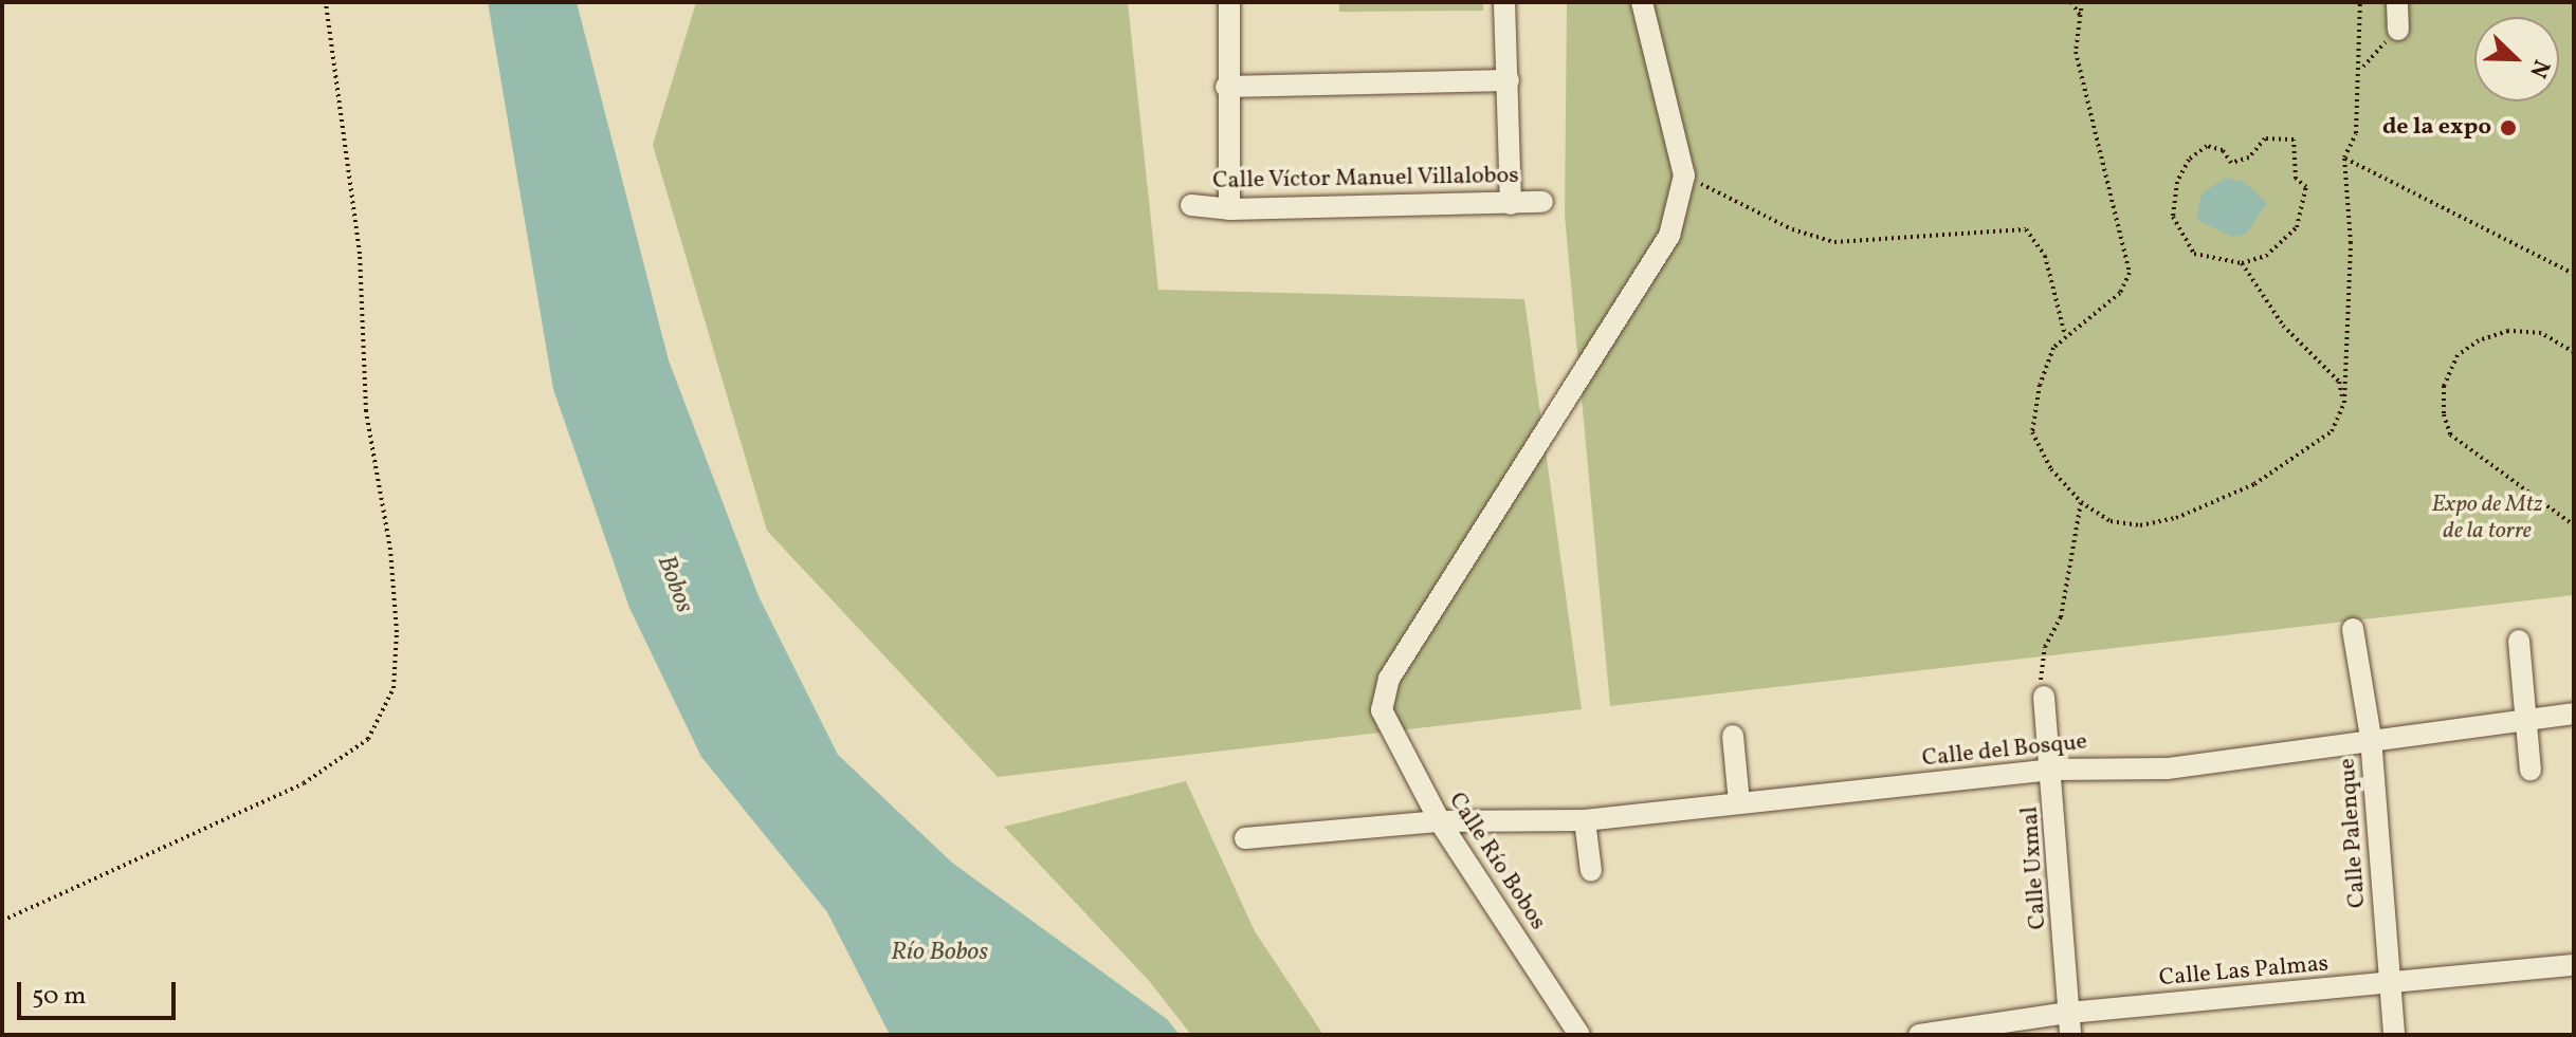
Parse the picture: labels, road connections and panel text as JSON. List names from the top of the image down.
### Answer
{
  "streets": {
    "street": [
      "Calle Víctor Manuel Villalobos",
      "Calle del Bosque",
      "Calle Palenque",
      "Calle Río Bobos",
      "Calle Uxmal",
      "Calle Las Palmas"
    ]
  },
  "crossings": [
    ["Calle del Bosque", "Calle Palenque"],
    ["Calle del Bosque", "Calle Río Bobos"],
    ["Calle del Bosque", "Calle Uxmal"],
    ["Calle Palenque", "Calle Las Palmas"],
    ["Calle Uxmal", "Calle Las Palmas"]
  ],
  "water": ["Bobos", "Río Bobos"],
  "parks": ["Expo de Mtz de la torre"],
  "places": ["de la expo"],
  "scale_bar": "50 m",
  "north": "bottom right"
}
